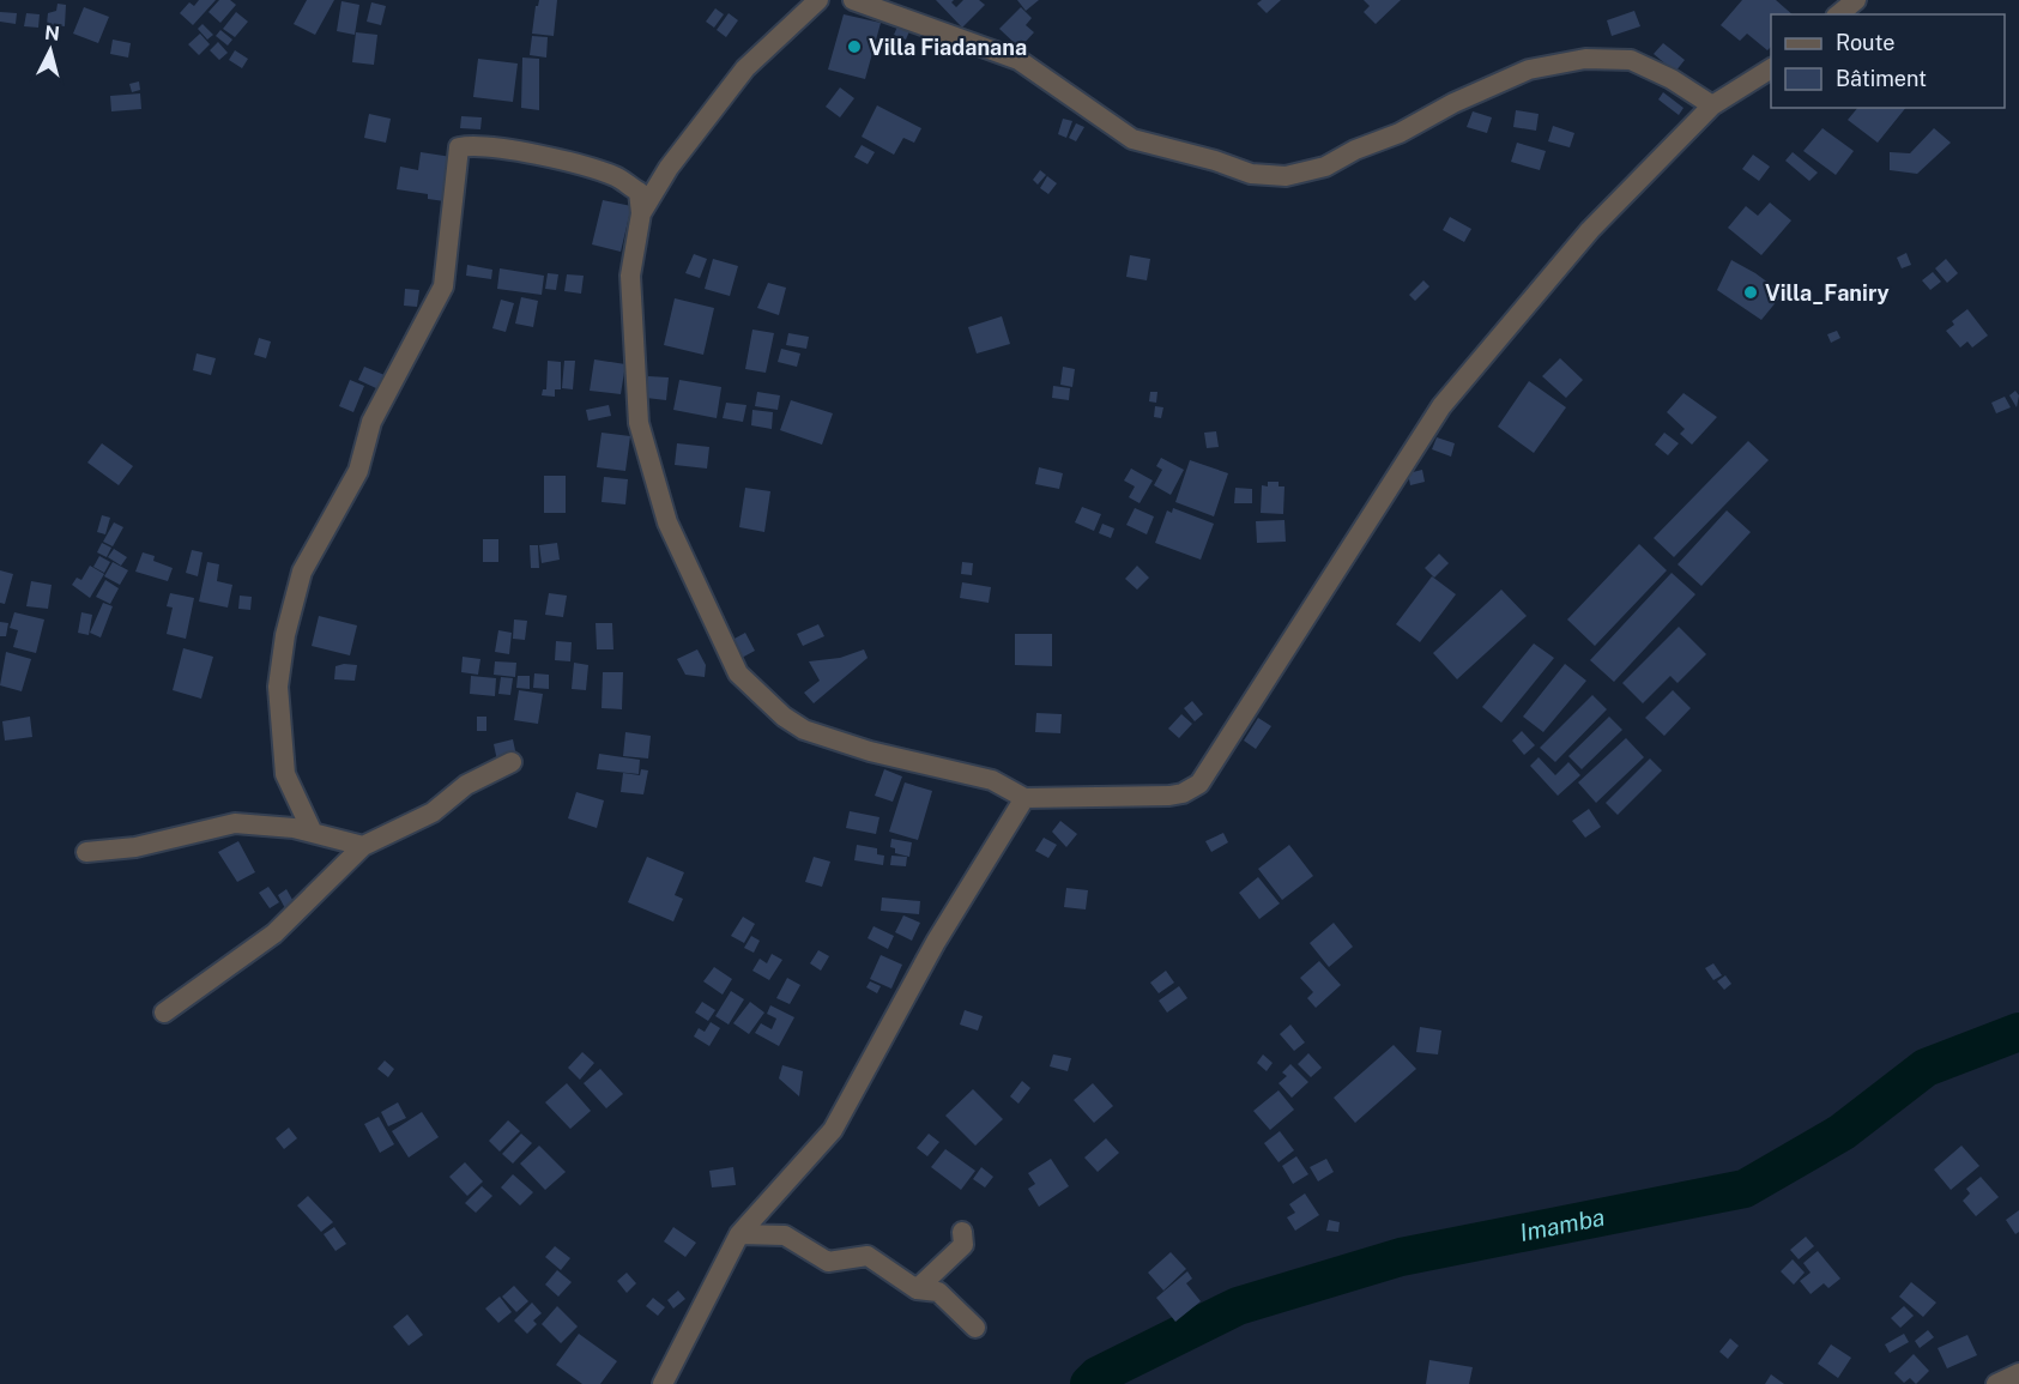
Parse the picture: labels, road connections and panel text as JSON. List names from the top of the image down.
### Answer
{
  "water": ["Imamba"],
  "places": ["Villa Fiadanana", "Villa_Faniry"],
  "legend": ["Route", "Bâtiment"],
  "north": "top"
}
